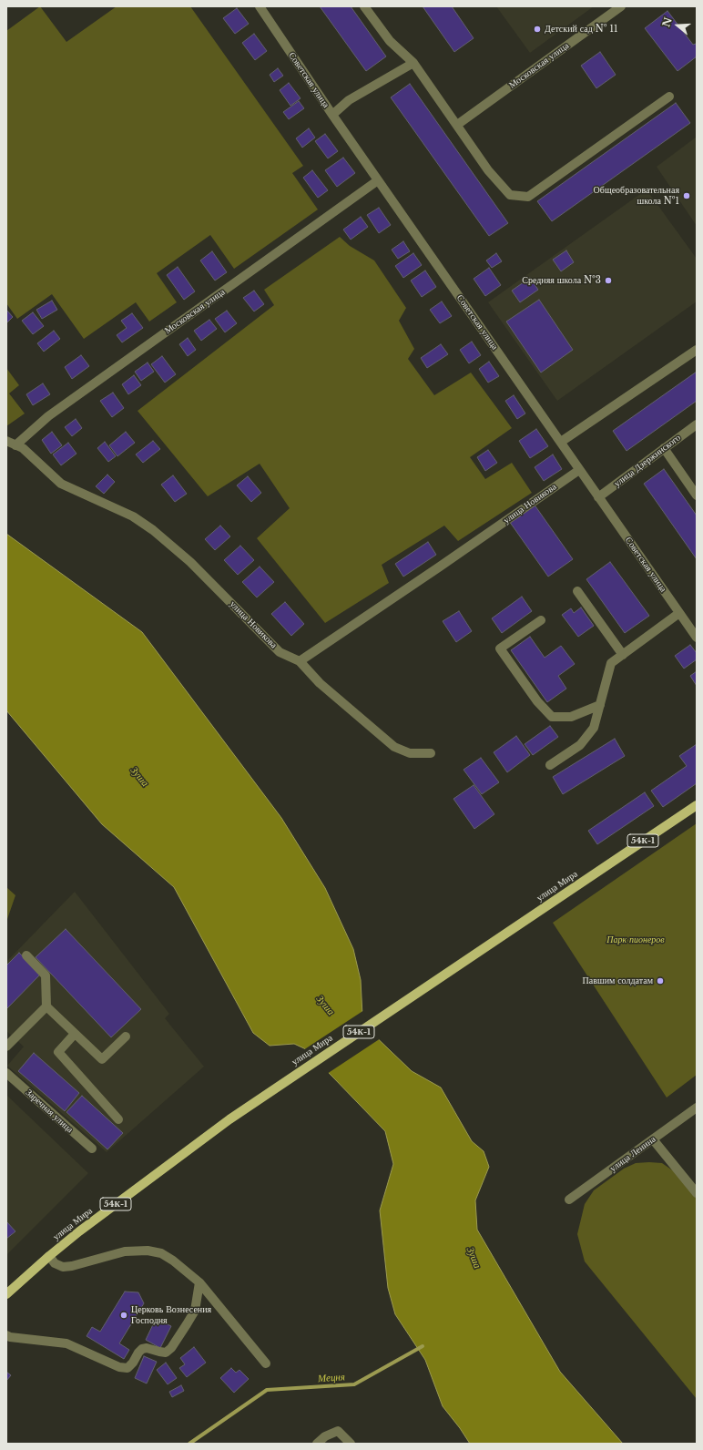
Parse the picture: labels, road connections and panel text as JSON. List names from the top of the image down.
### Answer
{
  "streets": {
    "main road": ["54К-1", "улица Мира"],
    "street": [
      "Московская улица",
      "Советская улица",
      "улица Дзержинского",
      "улица Новикова",
      "Заречная улица",
      "улица Ленина"
    ]
  },
  "crossings": [
    ["Московская улица", "Советская улица"],
    ["Московская улица", "улица Новикова"],
    ["Советская улица", "улица Дзержинского"],
    ["Советская улица", "улица Новикова"]
  ],
  "water": ["Зуша", "Мецня"],
  "parks": ["Парк пионеров"],
  "places": [
    "Детский сад № 11",
    "Общеобразовательная школа №1",
    "Средняя школа №3",
    "Павшим солдатам",
    "Церковь Вознесения Господня"
  ],
  "north": "left"
}
